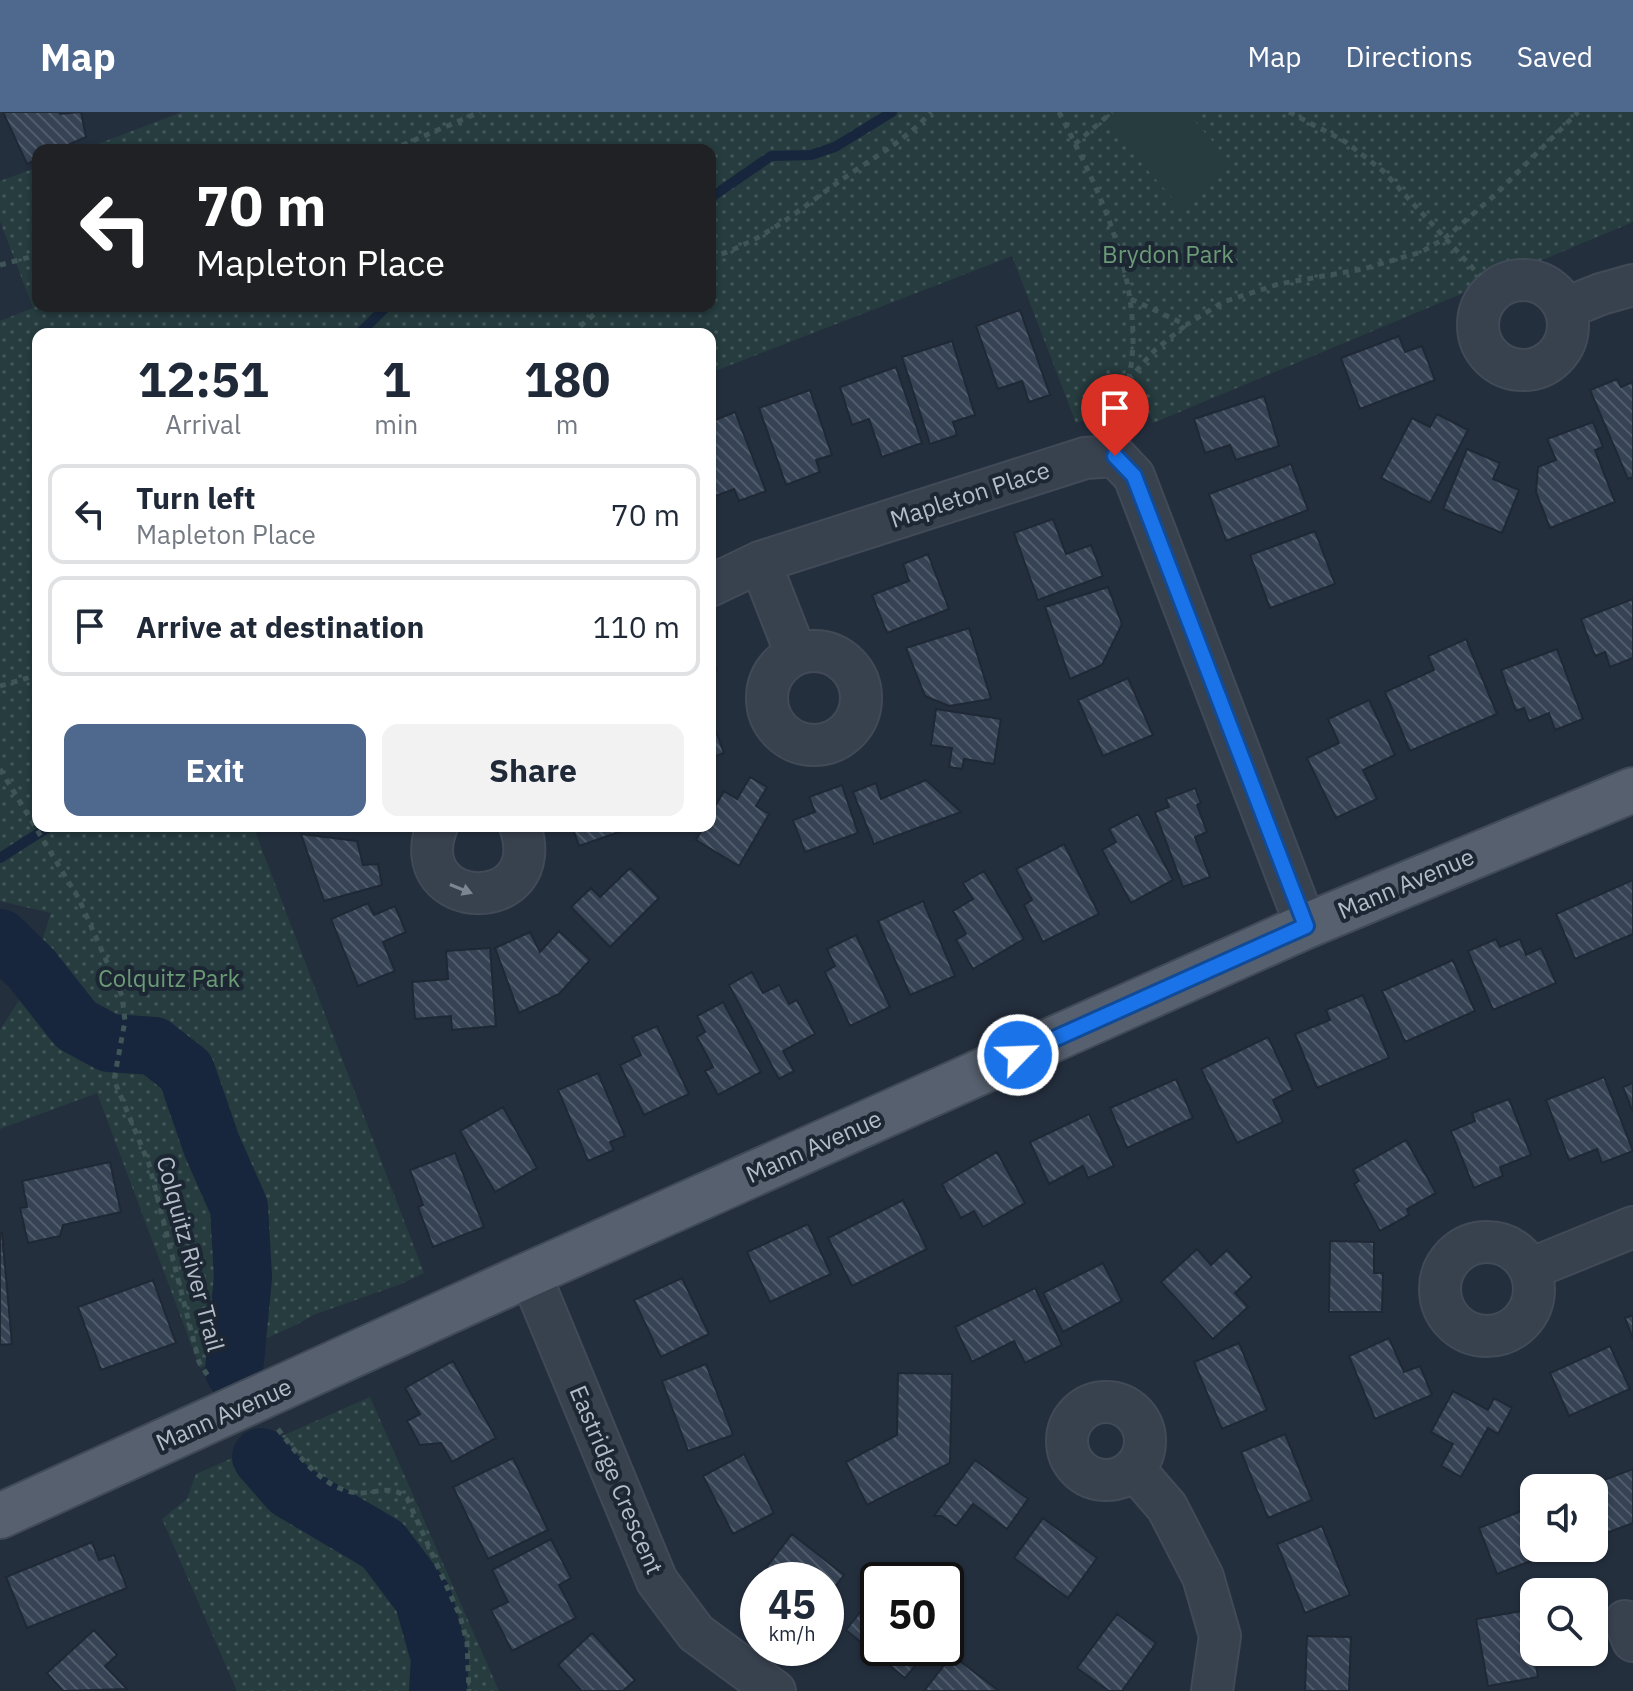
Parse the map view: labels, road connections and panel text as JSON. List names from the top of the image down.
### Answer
{
  "streets": {
    "main road": ["Mann Avenue"],
    "street": ["Mapleton Place", "Eastridge Crescent"],
    "path": ["Colquitz River Trail"]
  },
  "crossings": [
    ["Mann Avenue", "Colquitz River Trail"],
    ["Mann Avenue", "Eastridge Crescent"]
  ],
  "parks": ["Brydon Park", "Colquitz Park"],
  "page": {
    "header": "Map",
    "nav": ["Map", "Directions", "Saved"],
    "turn": ["70 m", "Mapleton Place"],
    "eta": [
      "12:51",
      "Arrival",
      "1",
      "min",
      "180",
      "m"
    ],
    "list": [
      {
        "name": "Turn left",
        "note": "Mapleton Place",
        "value": "70 m"
      },
      {
        "name": "Arrive at destination",
        "value": "110 m"
      }
    ],
    "buttons": ["Exit", "Share"],
    "speed": "45 km/h",
    "limit": "50"
  }
}
